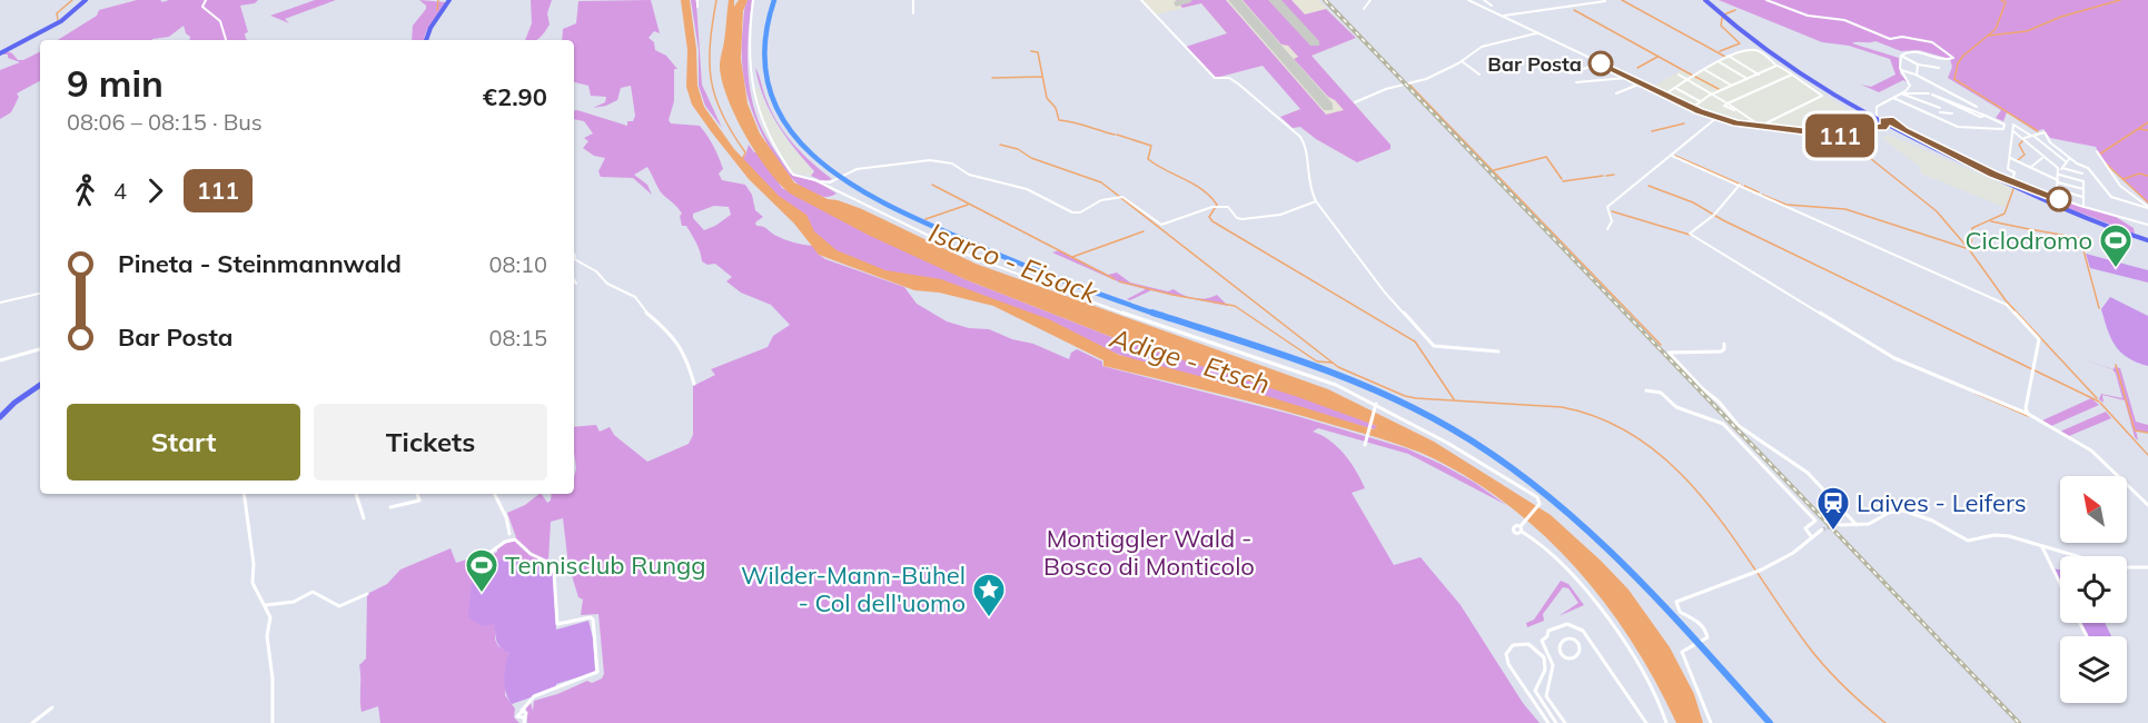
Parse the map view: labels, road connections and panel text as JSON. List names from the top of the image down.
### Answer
{
  "water": ["Isarco - Eisack", "Adige - Etsch"],
  "parks": ["Montiggler Wald - Bosco di Monticolo"],
  "places": {
    "other": ["Bar Posta"],
    "sports": ["Ciclodromo", "Tennisclub Rungg"],
    "station": ["Laives - Leifers"],
    "place": ["Wilder-Mann-Bühel - Col dell'uomo"]
  },
  "lines": ["bus line 111"],
  "north": "top left",
  "page": {
    "on_map": "111",
    "heading": ["9 min", "08:06 – 08:15 · Bus", "€2.90"],
    "legs": ["4", "111"],
    "list": [
      {
        "name": "Pineta - Steinmannwald",
        "value": "08:10"
      },
      {
        "name": "Bar Posta",
        "value": "08:15"
      }
    ],
    "buttons": ["Start", "Tickets"]
  }
}
